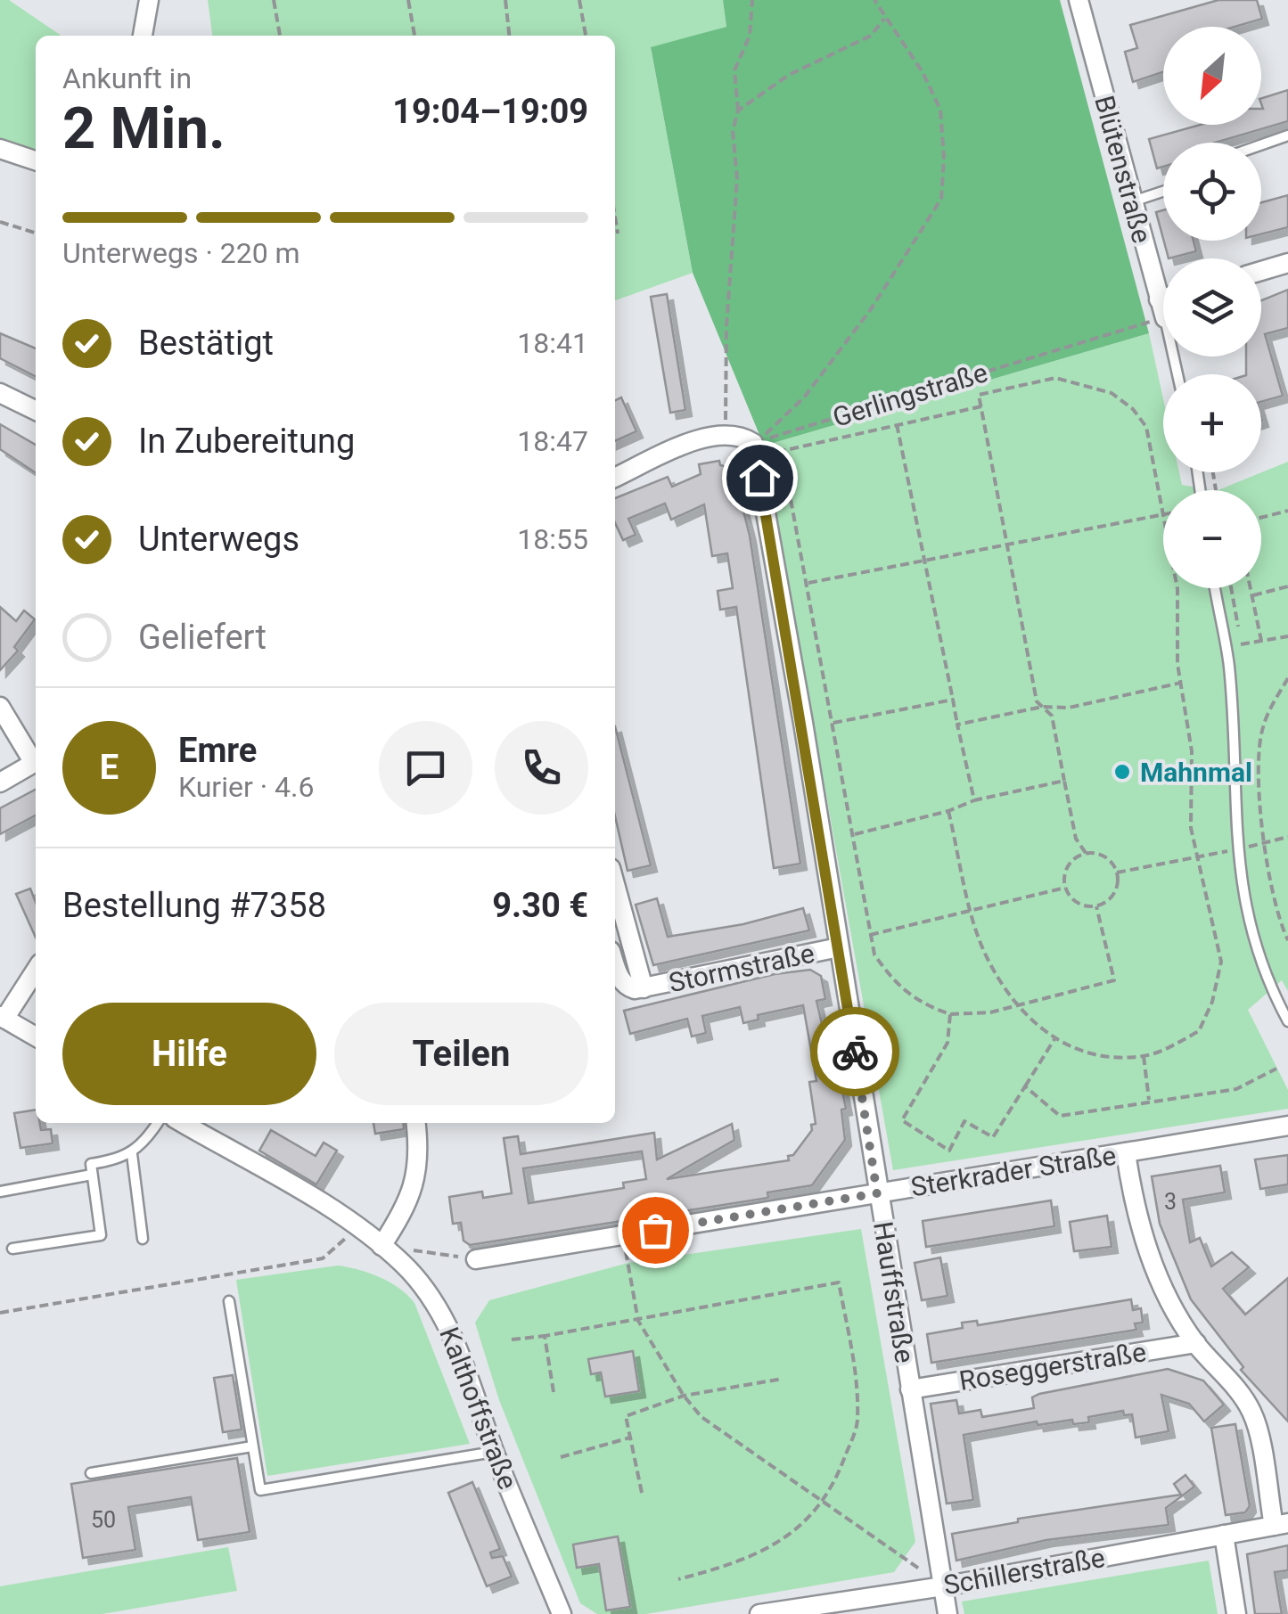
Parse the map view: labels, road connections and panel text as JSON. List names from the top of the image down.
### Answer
{
  "streets": {
    "street": [
      "Blütenstraße",
      "Stormstraße",
      "Sterkrader Straße",
      "Hauffstraße",
      "Roseggerstraße",
      "Kalthoffstraße",
      "Schillerstraße"
    ],
    "path": ["Gerlingstraße"]
  },
  "crossings": [
    ["Gerlingstraße", "Hauffstraße"],
    ["Stormstraße", "Hauffstraße"],
    ["Sterkrader Straße", "Hauffstraße"],
    ["Hauffstraße", "Roseggerstraße"],
    ["Hauffstraße", "Schillerstraße"]
  ],
  "places": ["Mahnmal"],
  "house_numbers": ["3", "50"],
  "north": "bottom left",
  "page": {
    "map_buttons": ["+", "−"],
    "heading": ["2 Min.", "Ankunft in", "19:04–19:09"],
    "panel": [
      "Emre",
      "Kurier · 4.6",
      "Bestellung #7358",
      "9.30 €"
    ],
    "bar": "Unterwegs · 220 m",
    "list": [
      ["Bestätigt", "18:41"],
      ["In Zubereitung", "18:47"],
      ["Unterwegs", "18:55"],
      "Geliefert"
    ],
    "round": "E",
    "buttons": ["Hilfe", "Teilen"]
  }
}
